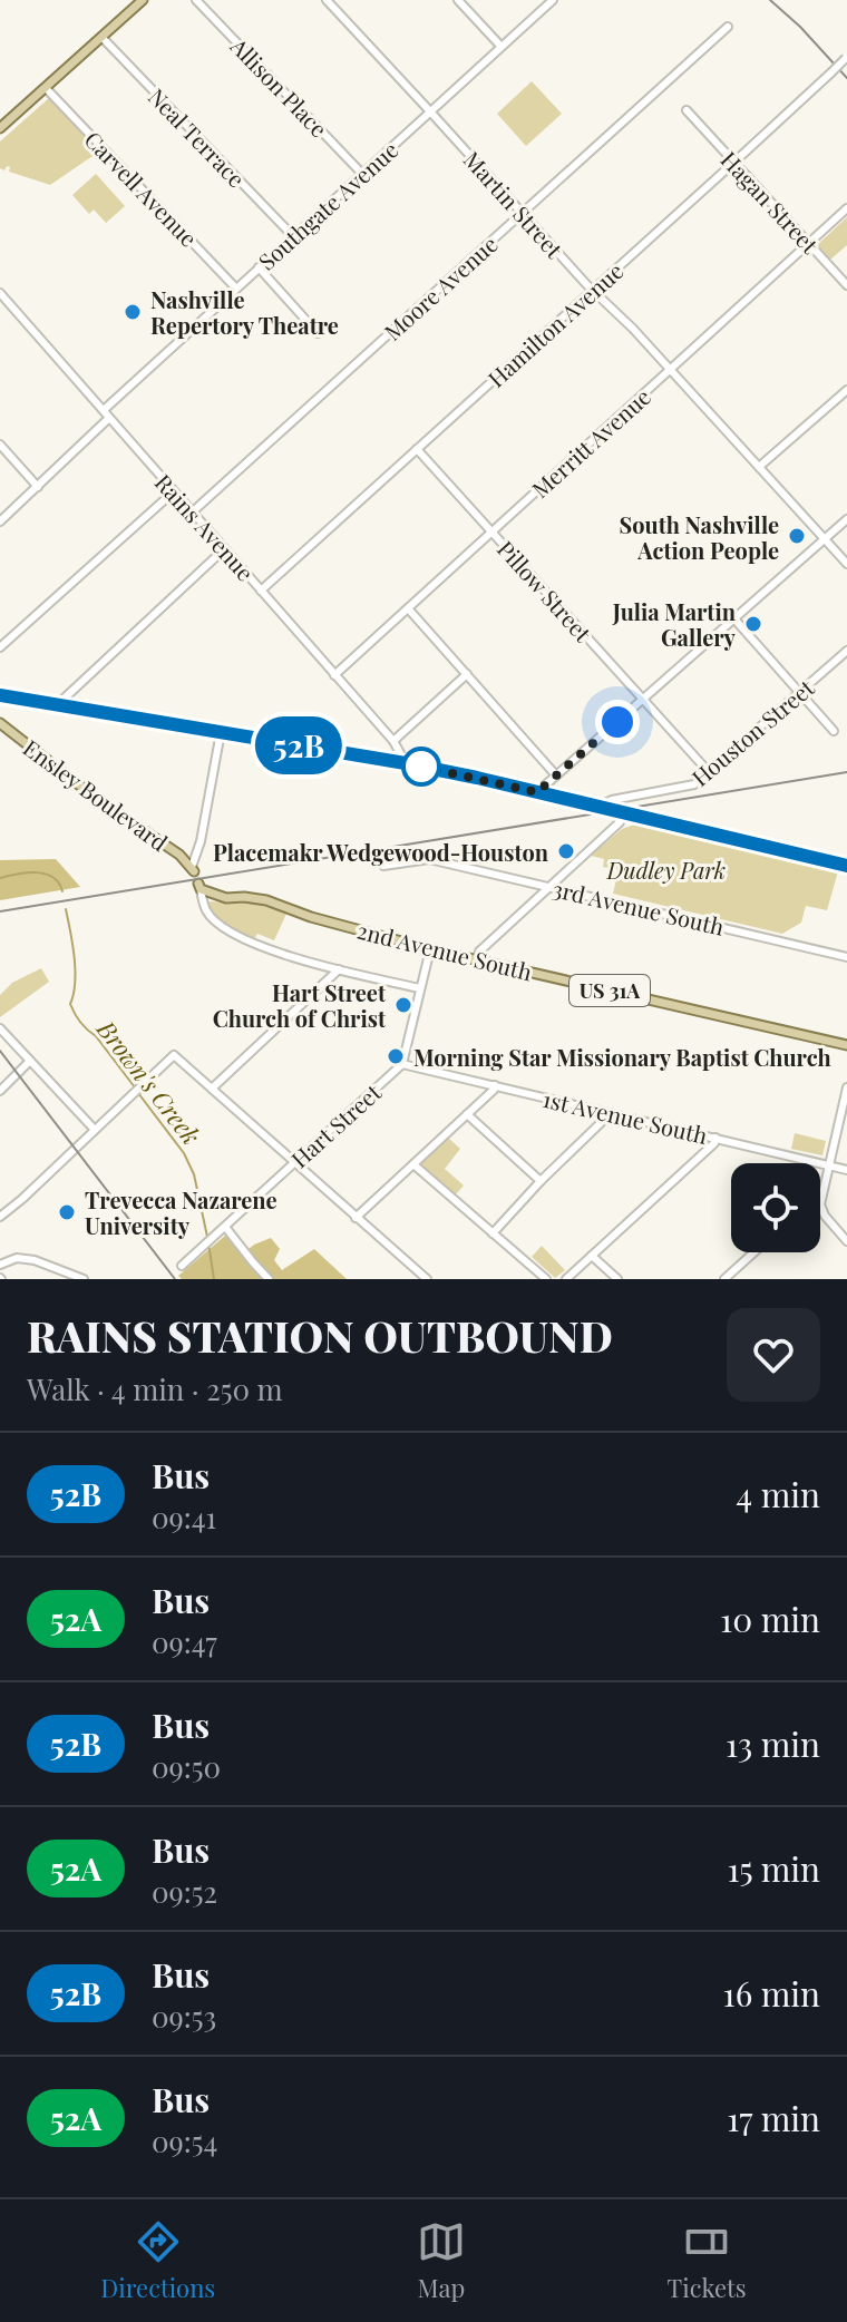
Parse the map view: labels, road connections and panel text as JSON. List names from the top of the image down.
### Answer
{
  "streets": {
    "main road": ["Ensley Boulevard", "2nd Avenue South", "US 31A"],
    "street": [
      "Allison Place",
      "Neal Terrace",
      "Carvell Avenue",
      "Hagan Street",
      "Martin Street",
      "Southgate Avenue",
      "Moore Avenue",
      "Hamilton Avenue",
      "Merritt Avenue",
      "Rains Avenue",
      "Pillow Street",
      "Houston Street",
      "3rd Avenue South",
      "1st Avenue South",
      "Hart Street"
    ]
  },
  "crossings": [
    ["Allison Place", "Southgate Avenue"],
    ["Neal Terrace", "Southgate Avenue"],
    ["Carvell Avenue", "Southgate Avenue"],
    ["Hagan Street", "Hamilton Avenue"],
    ["Hagan Street", "Merritt Avenue"],
    ["Martin Street", "Southgate Avenue"],
    ["Martin Street", "Moore Avenue"],
    ["Martin Street", "Hamilton Avenue"],
    ["Martin Street", "Merritt Avenue"],
    ["Southgate Avenue", "Rains Avenue"],
    ["Moore Avenue", "Rains Avenue"],
    ["Hamilton Avenue", "Rains Avenue"],
    ["Hamilton Avenue", "Pillow Street"],
    ["Merritt Avenue", "Rains Avenue"],
    ["Merritt Avenue", "Pillow Street"],
    ["Pillow Street", "Houston Street"],
    ["1st Avenue South", "Hart Street"]
  ],
  "water": ["Brown's Creek"],
  "parks": ["Dudley Park"],
  "places": [
    "Nashville Repertory Theatre",
    "South Nashville Action People",
    "Julia Martin Gallery",
    "Placemakr Wedgewood-Houston",
    "Hart Street Church of Christ",
    "Morning Star Missionary Baptist Church",
    "Trevecca Nazarene University"
  ],
  "lines": ["bus line 52B"],
  "page": {
    "on_map": "52B",
    "heading": ["RAINS STATION OUTBOUND", "Walk · 4 min · 250 m"],
    "list": [
      {
        "mark": "52B",
        "name": "Bus",
        "note": "09:41",
        "value": "4 min"
      },
      {
        "mark": "52A",
        "name": "Bus",
        "note": "09:47",
        "value": "10 min"
      },
      {
        "mark": "52B",
        "name": "Bus",
        "note": "09:50",
        "value": "13 min"
      },
      {
        "mark": "52A",
        "name": "Bus",
        "note": "09:52",
        "value": "15 min"
      },
      {
        "mark": "52B",
        "name": "Bus",
        "note": "09:53",
        "value": "16 min"
      },
      {
        "mark": "52A",
        "name": "Bus",
        "note": "09:54",
        "value": "17 min"
      }
    ],
    "tabs": ["Directions", "Map", "Tickets"]
  }
}
